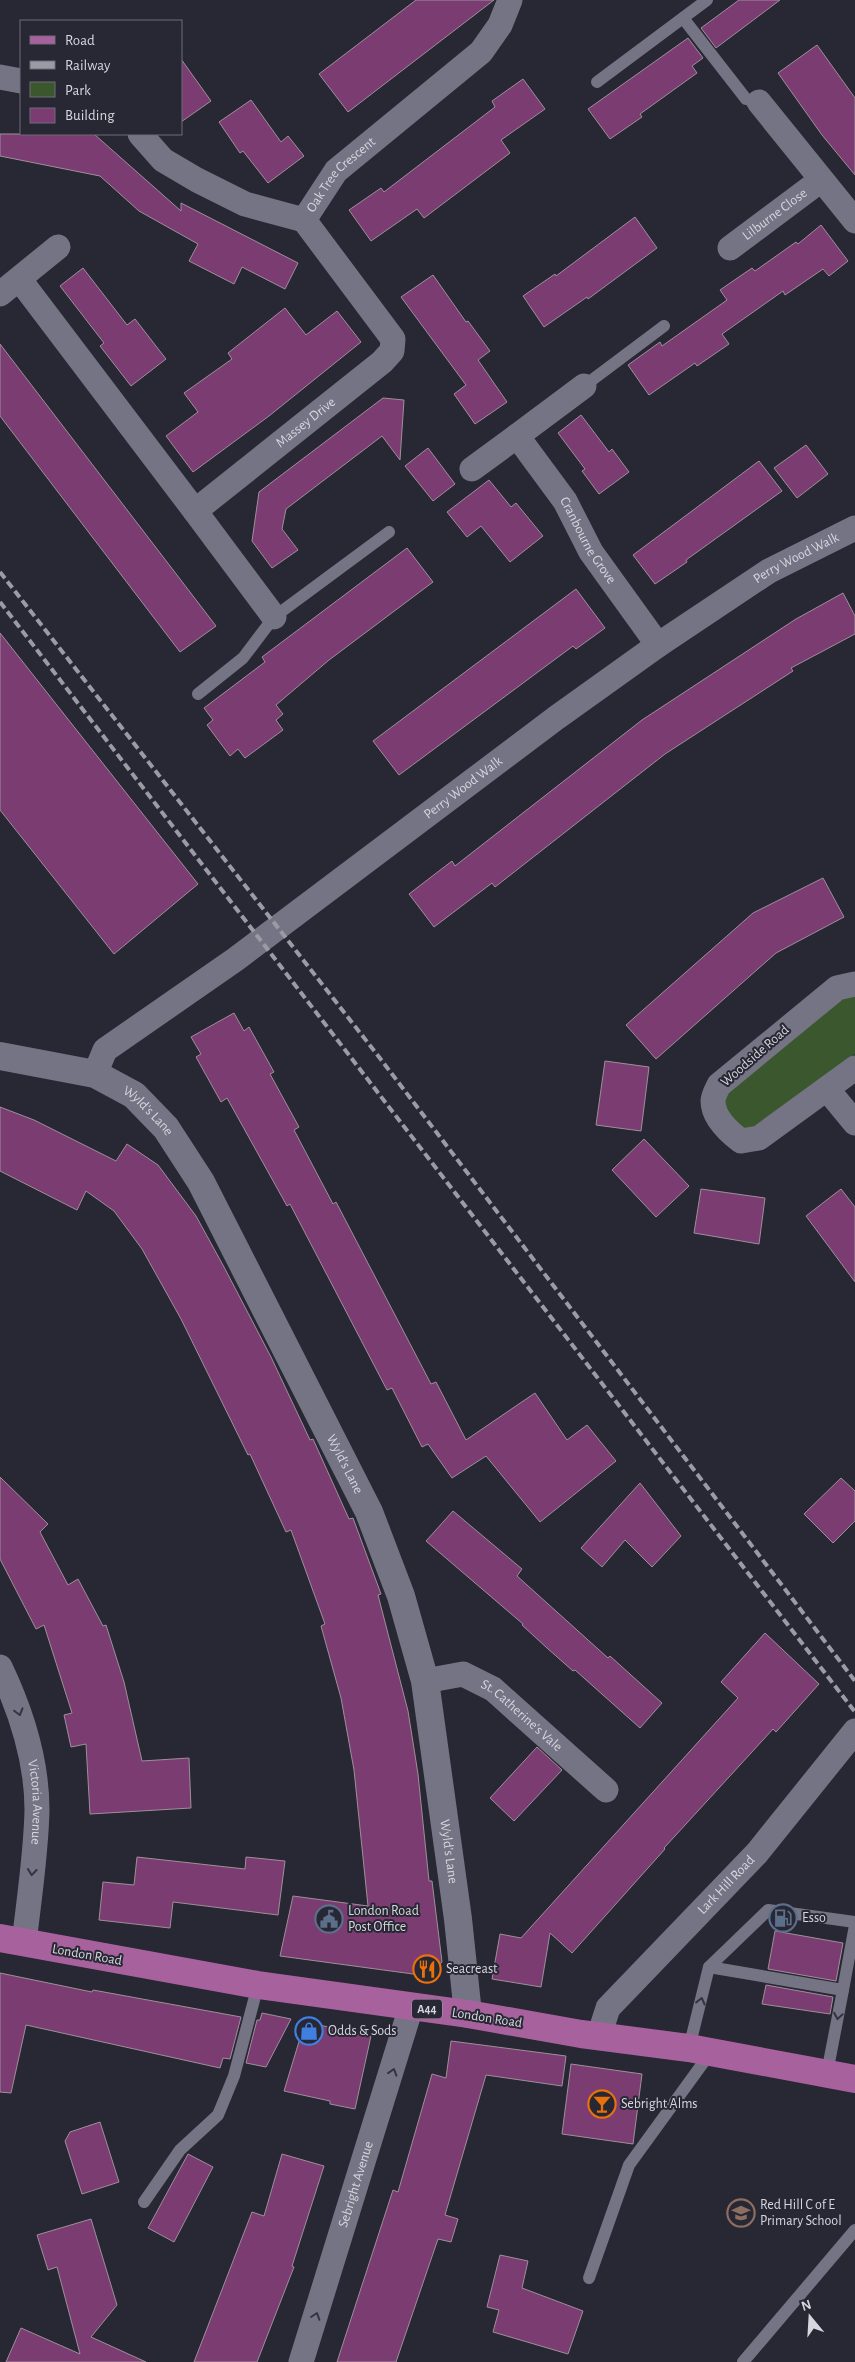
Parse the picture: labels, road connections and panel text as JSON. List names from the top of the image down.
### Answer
{
  "streets": {
    "main road": ["Wyld's Lane", "London Road", "A44"],
    "street": [
      "Oak Tree Crescent",
      "Lilburne Close",
      "Massey Drive",
      "Cranbourne Grove",
      "Perry Wood Walk",
      "Woodside Road",
      "St. Catherine's Vale",
      "Victoria Avenue",
      "Lark Hill Road",
      "Sebright Avenue"
    ]
  },
  "crossings": [
    ["Oak Tree Crescent", "Massey Drive"],
    ["Cranbourne Grove", "Perry Wood Walk"],
    ["Perry Wood Walk", "Wyld's Lane"],
    ["Wyld's Lane", "St. Catherine's Vale"],
    ["Wyld's Lane", "London Road"],
    ["Victoria Avenue", "London Road"],
    ["Lark Hill Road", "London Road"],
    ["London Road", "Sebright Avenue"]
  ],
  "one_way": ["Victoria Avenue", "Sebright Avenue"],
  "places": {
    "fuel station": ["Esso"],
    "public building": ["London Road Post Office"],
    "restaurant": ["Seacreast"],
    "shop": ["Odds & Sods"],
    "bar": ["Sebright Alms"],
    "school or university": ["Red Hill C of E Primary School"]
  },
  "legend": [
    "Road",
    "Railway",
    "Park",
    "Building"
  ],
  "north": "top"
}
